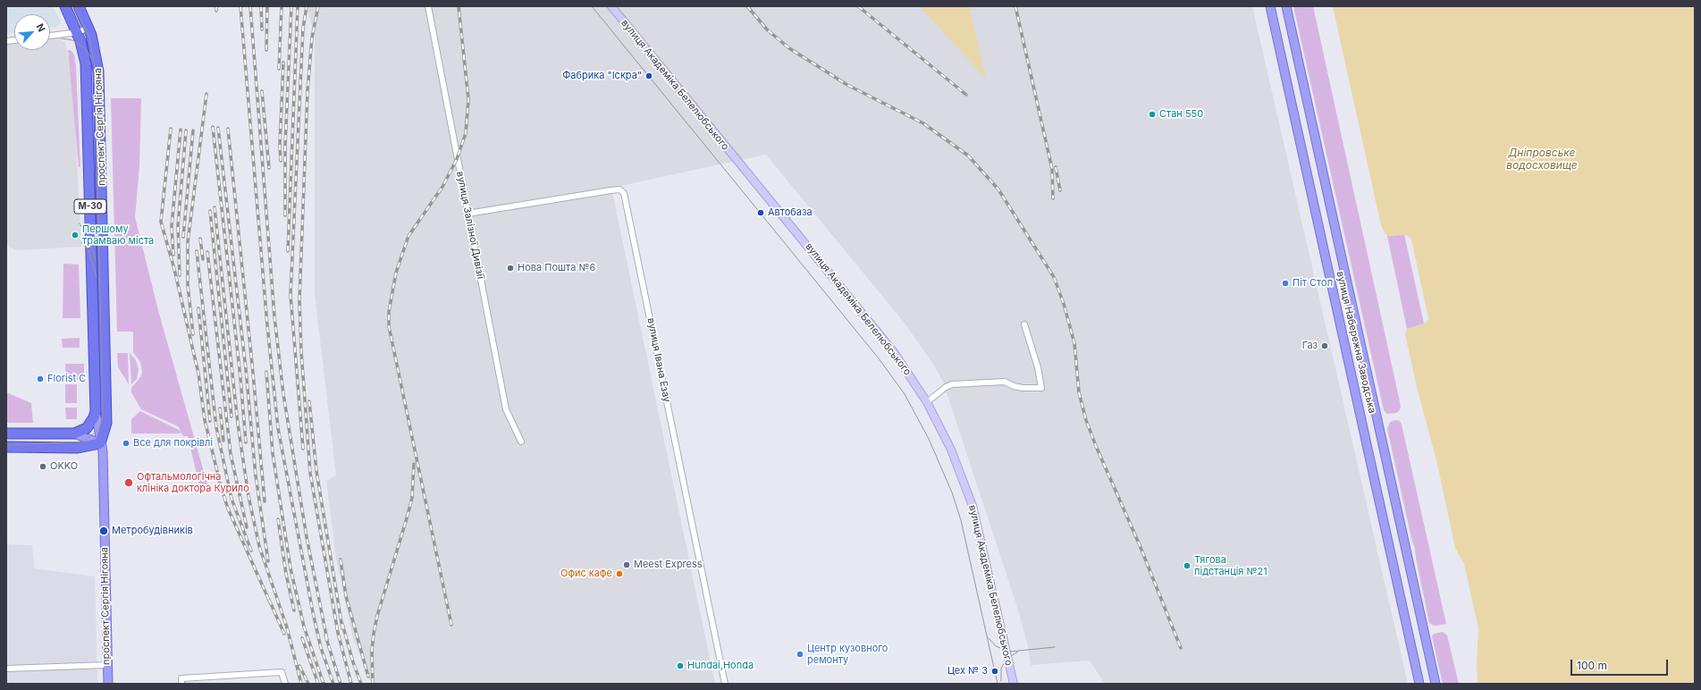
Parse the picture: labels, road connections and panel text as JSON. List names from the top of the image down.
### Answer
{
  "streets": {
    "highway": ["проспект Сергія Нігояна", "М-30"],
    "main road": ["вулиця Набережна Заводська"],
    "street": ["вулиця Академіка Белелюбського", "вулиця Залізної Дивізії", "вулиця Івана Езау"]
  },
  "crossings": [
    ["проспект Сергія Нігояна", "М-30"],
    ["вулиця Залізної Дивізії", "вулиця Івана Езау"]
  ],
  "water": ["Дніпровське водосховище"],
  "places": [
    "Фабрика \"Іскра\"",
    "Стан 550",
    "Автобаза",
    "Першому трамваю міста",
    "Нова Пошта №6",
    "Піт Стоп",
    "Газ",
    "Florist C",
    "Все для покрівлі",
    "OKKO",
    "Офтальмологічна клініка доктора Курило",
    "Метробудівників",
    "Meest Express",
    "Тягова пiдстанцiя №21",
    "Офис кафе",
    "Центр кузовного ремонту",
    "Hundai,Honda",
    "Цех № 3"
  ],
  "scale_bar": "100 m",
  "north": "top right"
}
